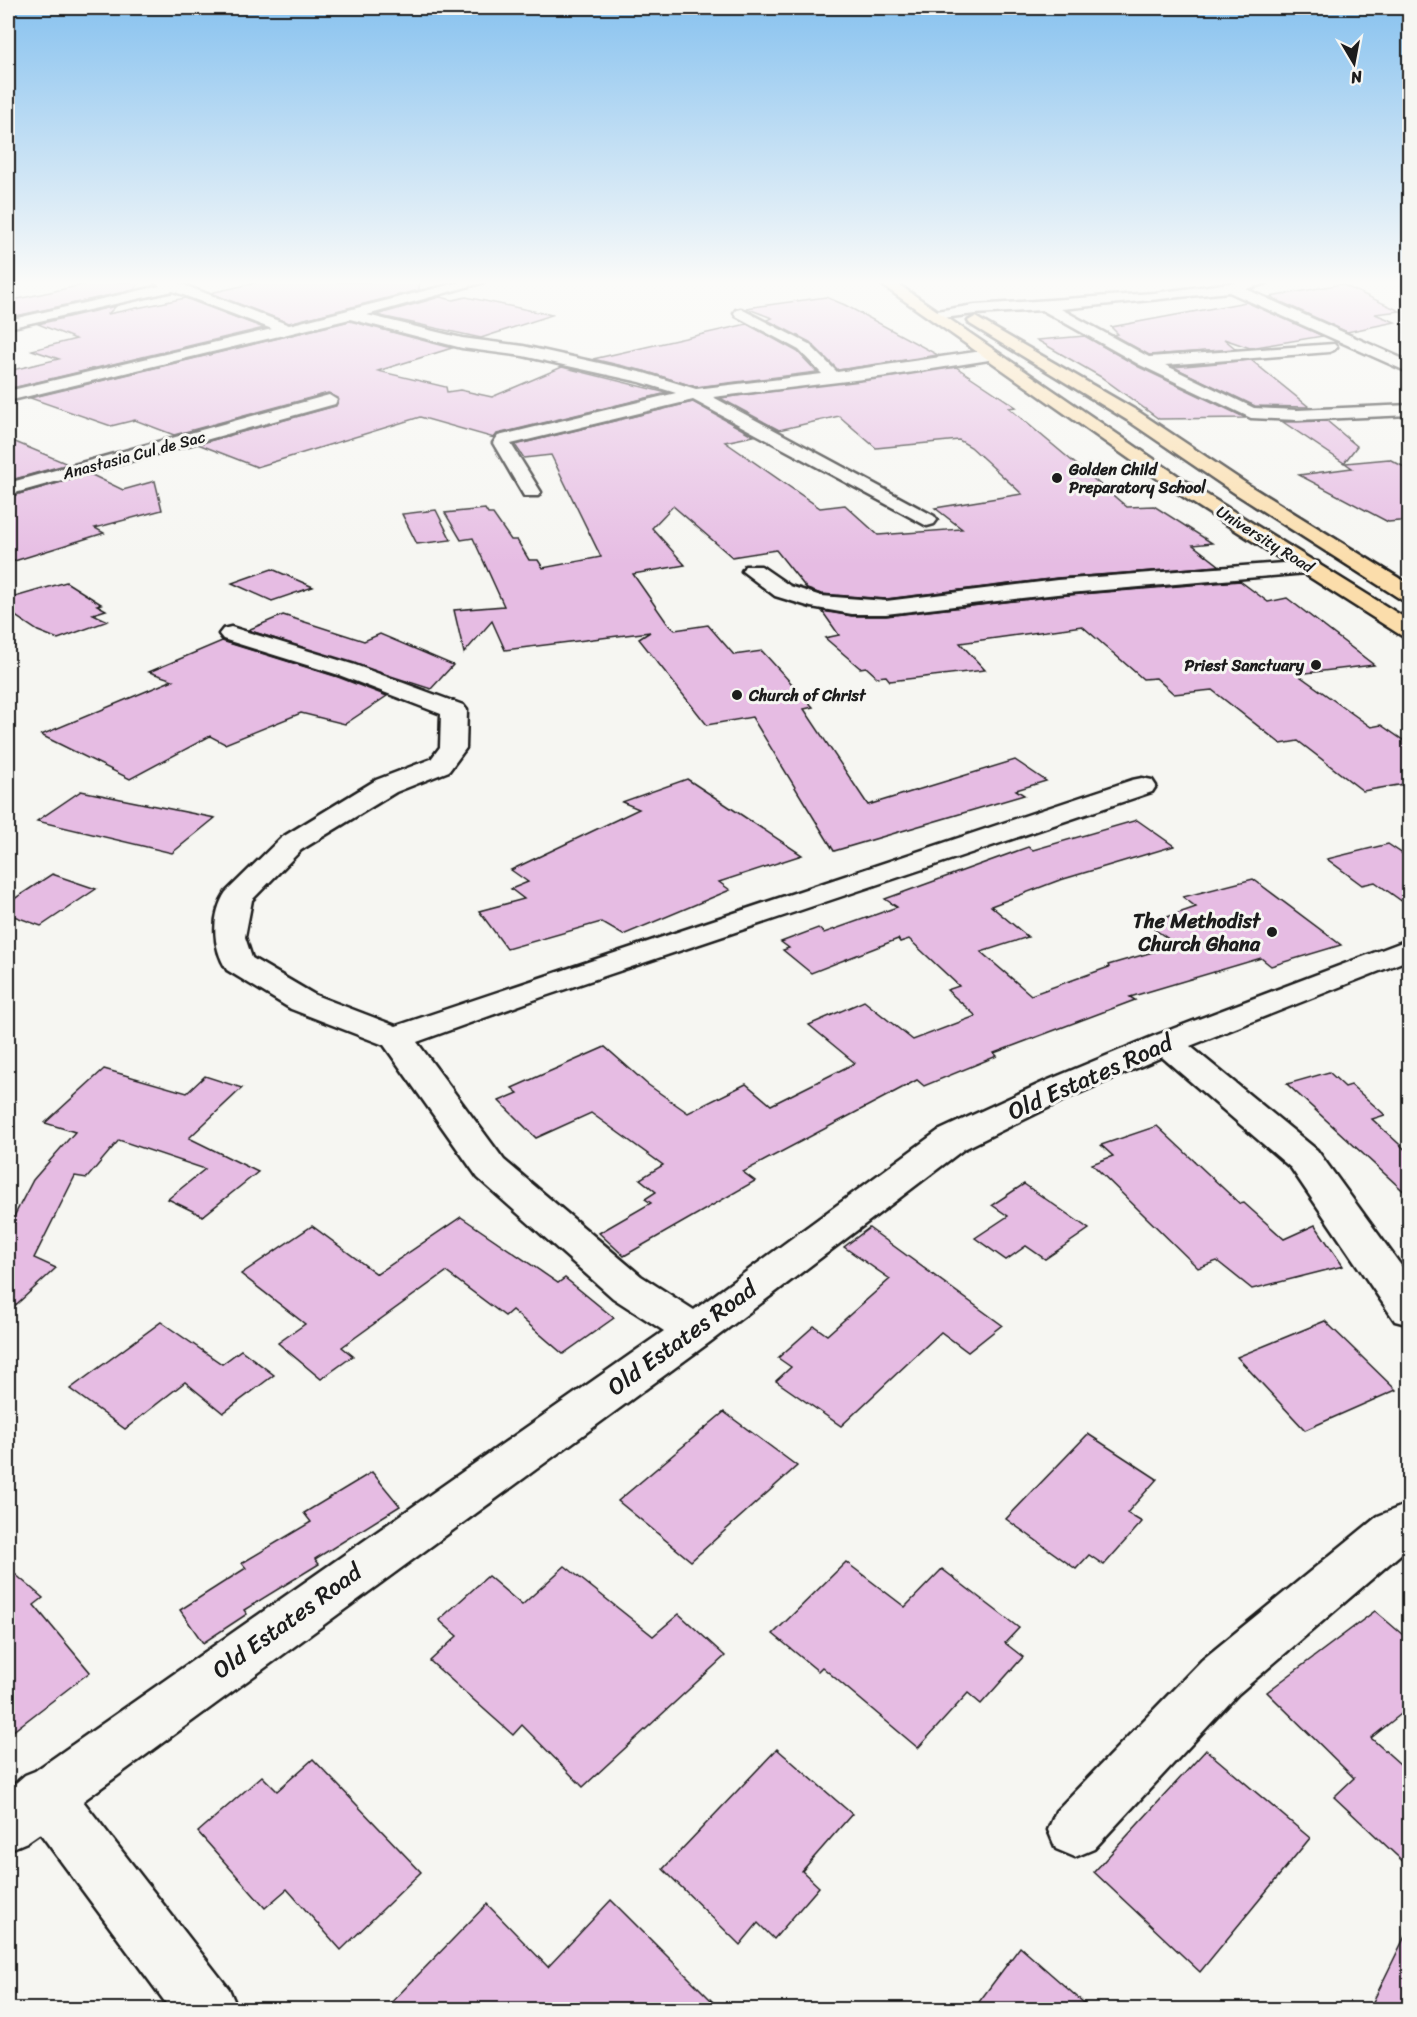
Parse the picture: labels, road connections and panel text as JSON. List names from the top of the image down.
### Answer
{
  "streets": {
    "highway": ["University Road"],
    "street": ["Anastasia Cul de Sac", "Old Estates Road"]
  },
  "places": [
    "Golden Child Preparatory School",
    "Priest Sanctuary",
    "Church of Christ",
    "The Methodist Church Ghana"
  ],
  "north": "bottom"
}
